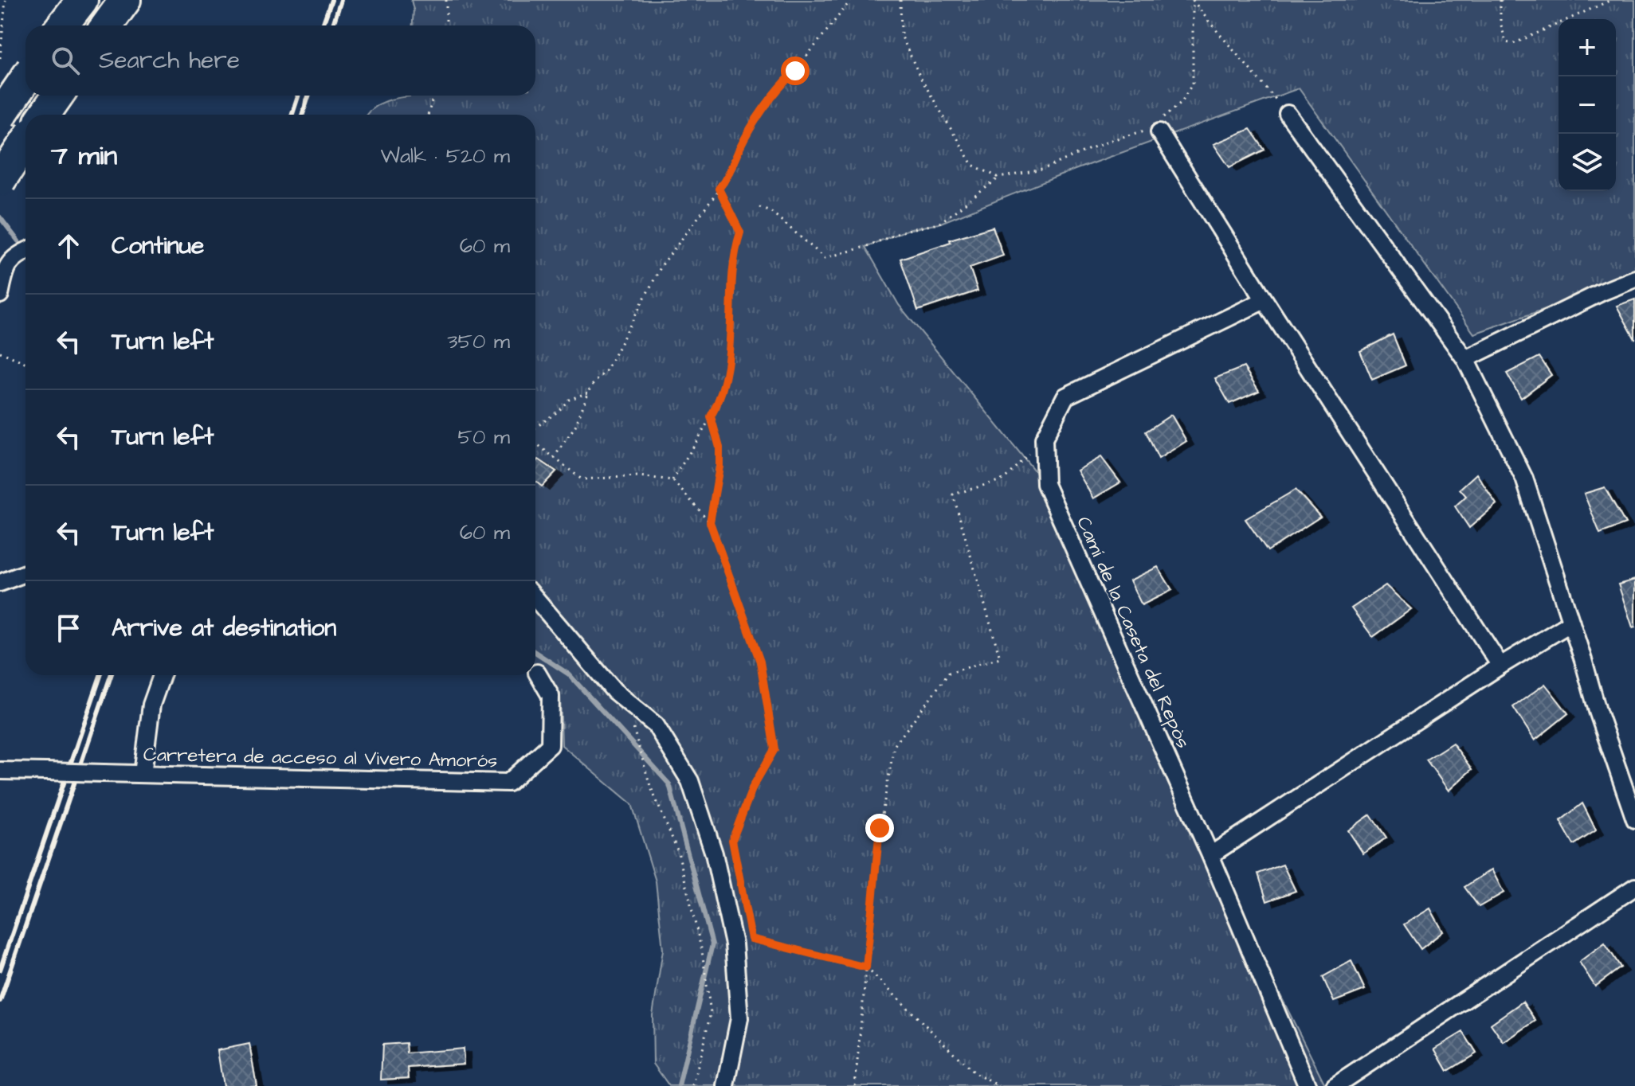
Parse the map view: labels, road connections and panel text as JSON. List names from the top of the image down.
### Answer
{
  "streets": {
    "street": ["Camí de la Caseta del Repòs", "Carretera de acceso al Vivero Amorós"]
  },
  "page": {
    "map_buttons": ["+", "−"],
    "search": "Search here",
    "heading": ["7 min", "Walk · 520 m"],
    "list": [
      ["Continue", "60 m"],
      ["Turn left", "350 m"],
      ["Turn left", "50 m"],
      ["Turn left", "60 m"],
      "Arrive at destination"
    ]
  }
}
